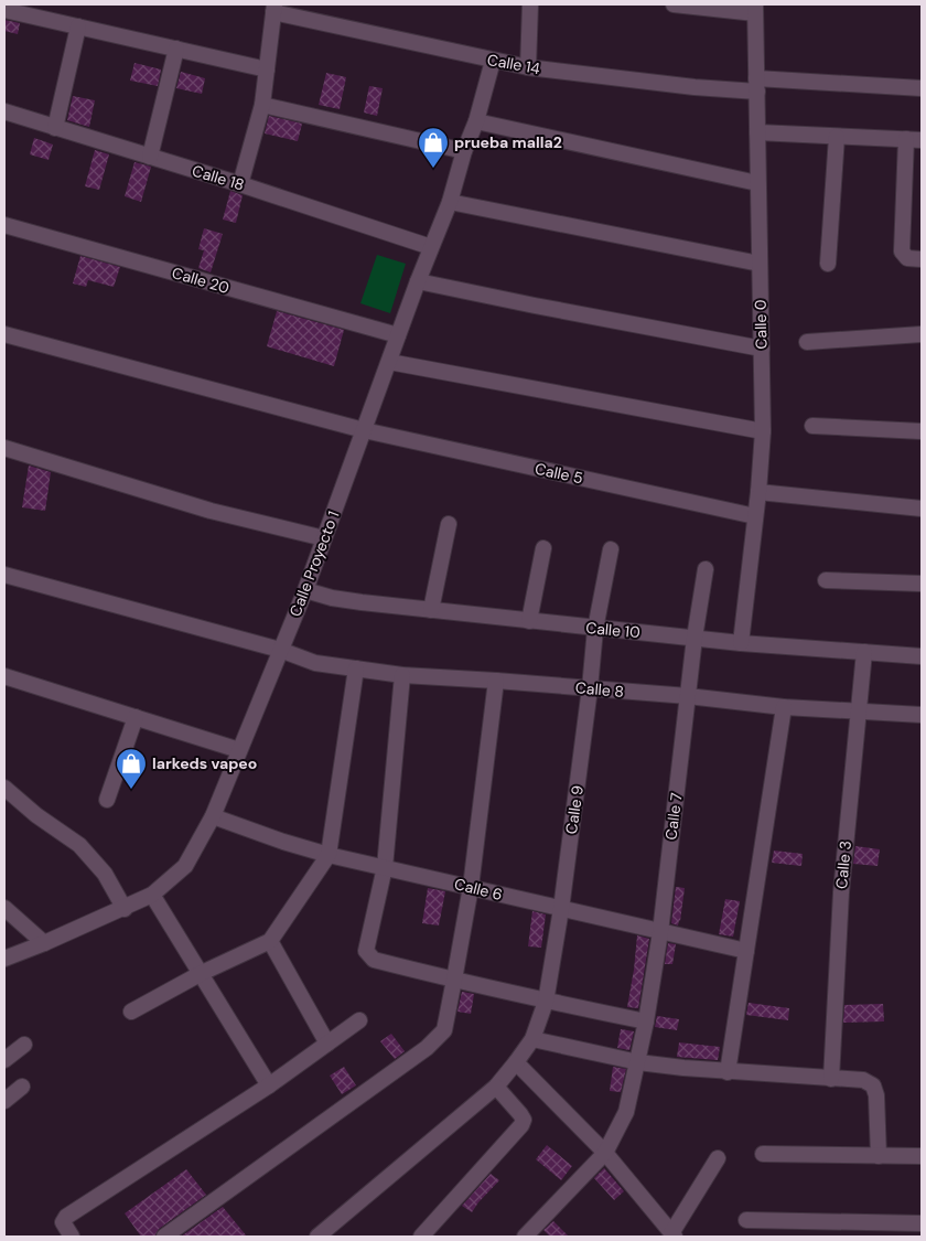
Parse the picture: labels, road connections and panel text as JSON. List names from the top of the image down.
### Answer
{
  "streets": {
    "street": [
      "Calle 14",
      "Calle 18",
      "Calle 20",
      "Calle 0",
      "Calle 5",
      "Calle Proyecto 1",
      "Calle 10",
      "Calle 8",
      "Calle 9",
      "Calle 7",
      "Calle 3",
      "Calle 6"
    ]
  },
  "crossings": [
    ["Calle 14", "Calle 0"],
    ["Calle 14", "Calle Proyecto 1"],
    ["Calle 18", "Calle Proyecto 1"],
    ["Calle 20", "Calle Proyecto 1"],
    ["Calle 0", "Calle 5"],
    ["Calle 0", "Calle 10"],
    ["Calle 5", "Calle Proyecto 1"],
    ["Calle Proyecto 1", "Calle 10"],
    ["Calle Proyecto 1", "Calle 8"],
    ["Calle Proyecto 1", "Calle 6"],
    ["Calle 10", "Calle 9"],
    ["Calle 10", "Calle 7"],
    ["Calle 10", "Calle 3"],
    ["Calle 8", "Calle 9"],
    ["Calle 8", "Calle 7"],
    ["Calle 8", "Calle 3"],
    ["Calle 9", "Calle 6"],
    ["Calle 7", "Calle 6"]
  ],
  "places": {
    "shop": ["prueba malla2", "larkeds vapeo"]
  }
}
